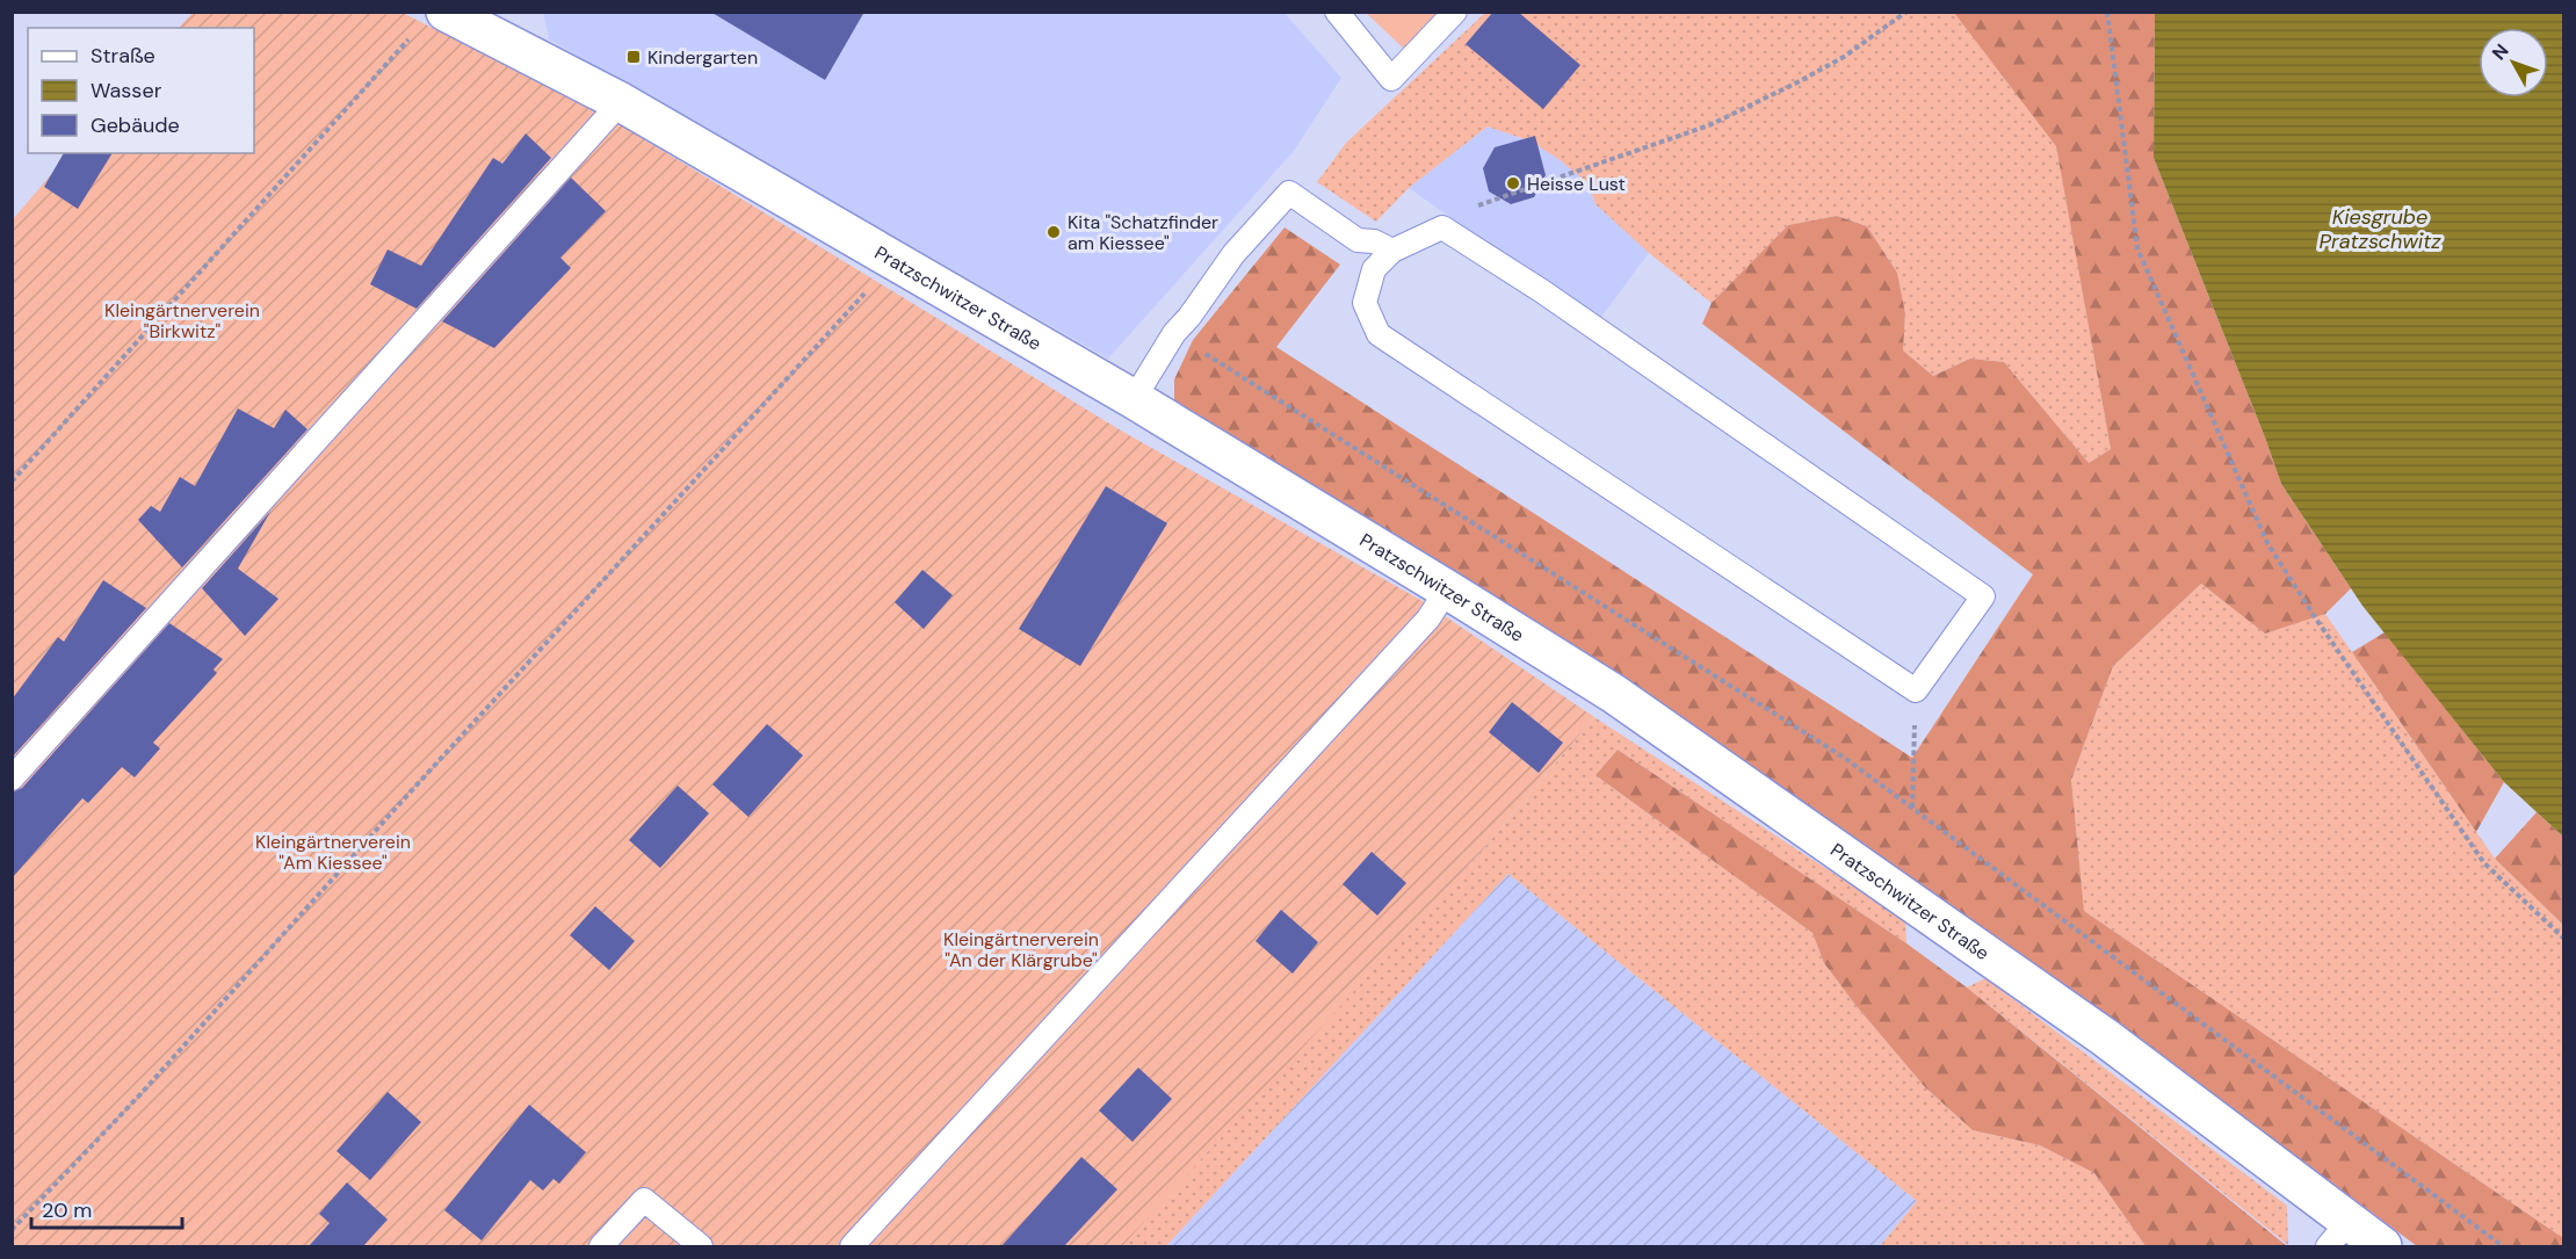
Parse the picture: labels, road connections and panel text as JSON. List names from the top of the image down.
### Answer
{
  "streets": {
    "street": ["Pratzschwitzer Straße"]
  },
  "water": ["Kiesgrube Pratzschwitz"],
  "parks": ["Kleingärtnerverein \"Birkwitz\"", "Kleingärtnerverein \"Am Kiessee\"", "Kleingärtnerverein \"An der Klärgrube\""],
  "places": {
    "transit": ["Kindergarten"],
    "other": ["Heisse Lust", "Kita \"Schatzfinder am Kiessee\""]
  },
  "legend": ["Straße", "Wasser", "Gebäude"],
  "scale_bar": "20 m",
  "north": "top left"
}
